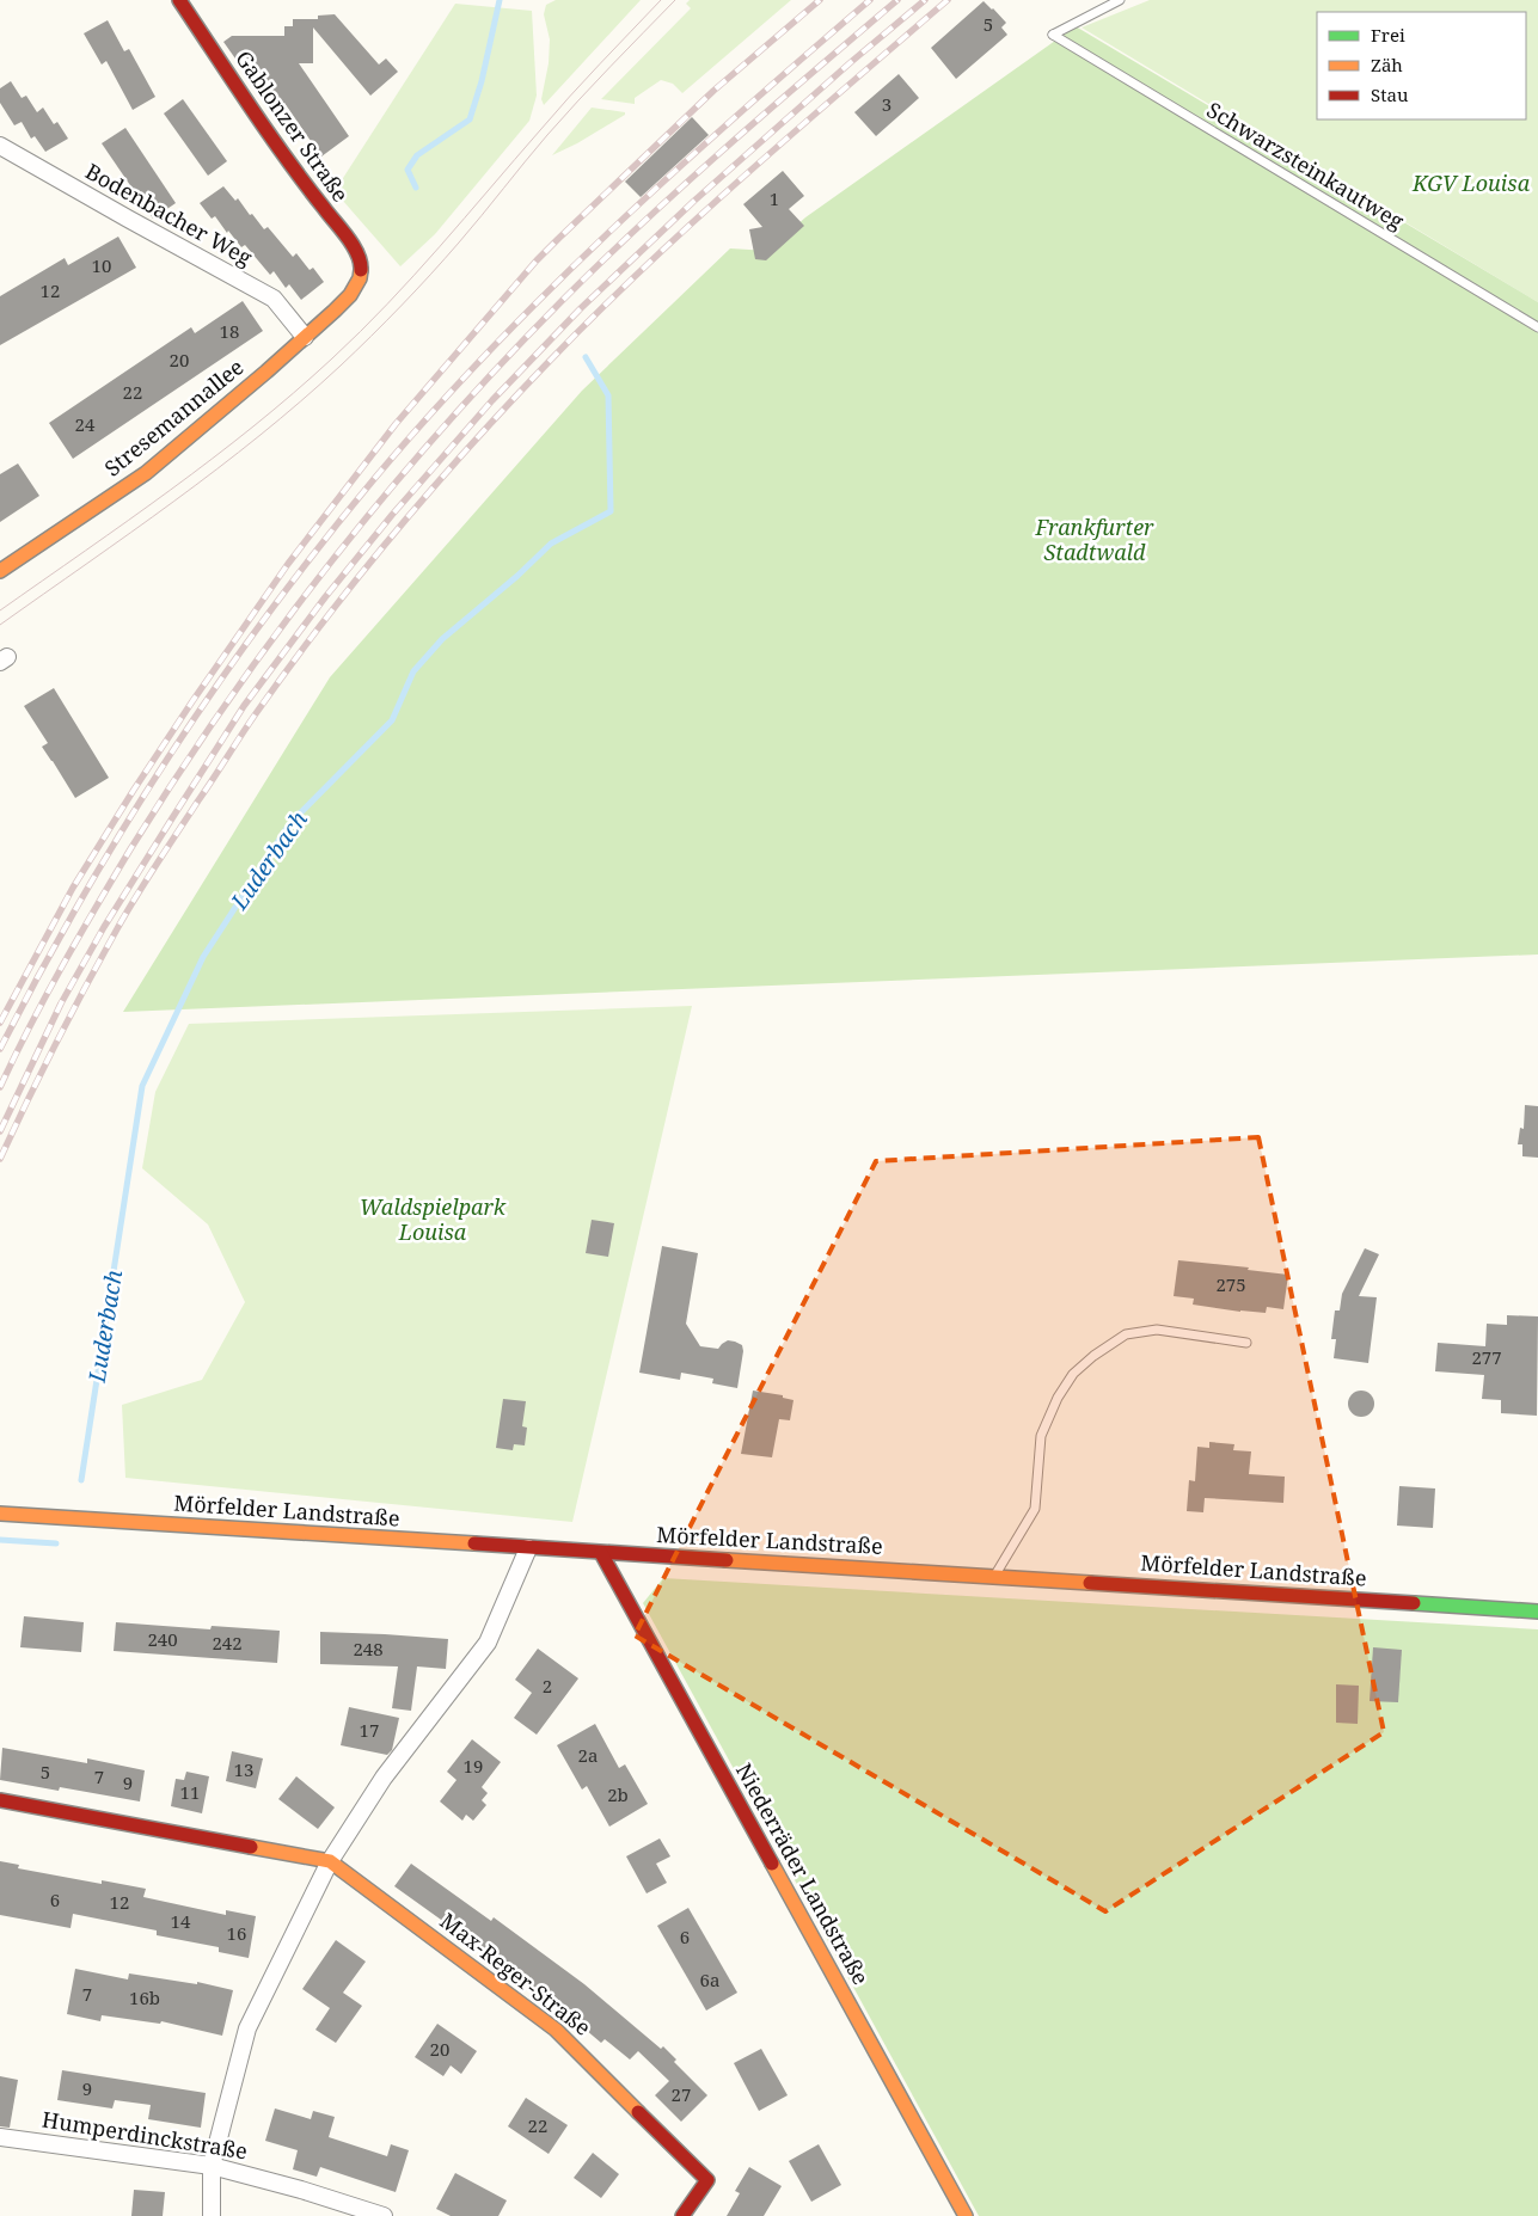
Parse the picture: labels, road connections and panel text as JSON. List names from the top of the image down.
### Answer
{
  "streets": {
    "street": [
      "Gablonzer Straße",
      "Bodenbacher Weg",
      "Stresemannallee",
      "Mörfelder Landstraße",
      "Niederräder Landstraße",
      "Max-Reger-Straße",
      "Humperdinckstraße"
    ],
    "lane": ["Schwarzsteinkautweg"]
  },
  "crossings": [
    ["Gablonzer Straße", "Stresemannallee"],
    ["Bodenbacher Weg", "Stresemannallee"],
    ["Mörfelder Landstraße", "Niederräder Landstraße"]
  ],
  "water": ["Luderbach"],
  "parks": ["KGV Louisa", "Frankfurter Stadtwald", "Waldspielpark Louisa"],
  "house_numbers": [
    "5",
    "3",
    "1",
    "10",
    "12",
    "18",
    "20",
    "22",
    "24",
    "275",
    "277",
    "240",
    "242",
    "248",
    "2",
    "17",
    "2a",
    "19",
    "13",
    "5",
    "7",
    "9",
    "11",
    "2b",
    "6",
    "12",
    "14",
    "16",
    "6",
    "6a",
    "7",
    "16b",
    "20",
    "9",
    "27",
    "22"
  ],
  "legend": ["Frei", "Zäh", "Stau"]
}
